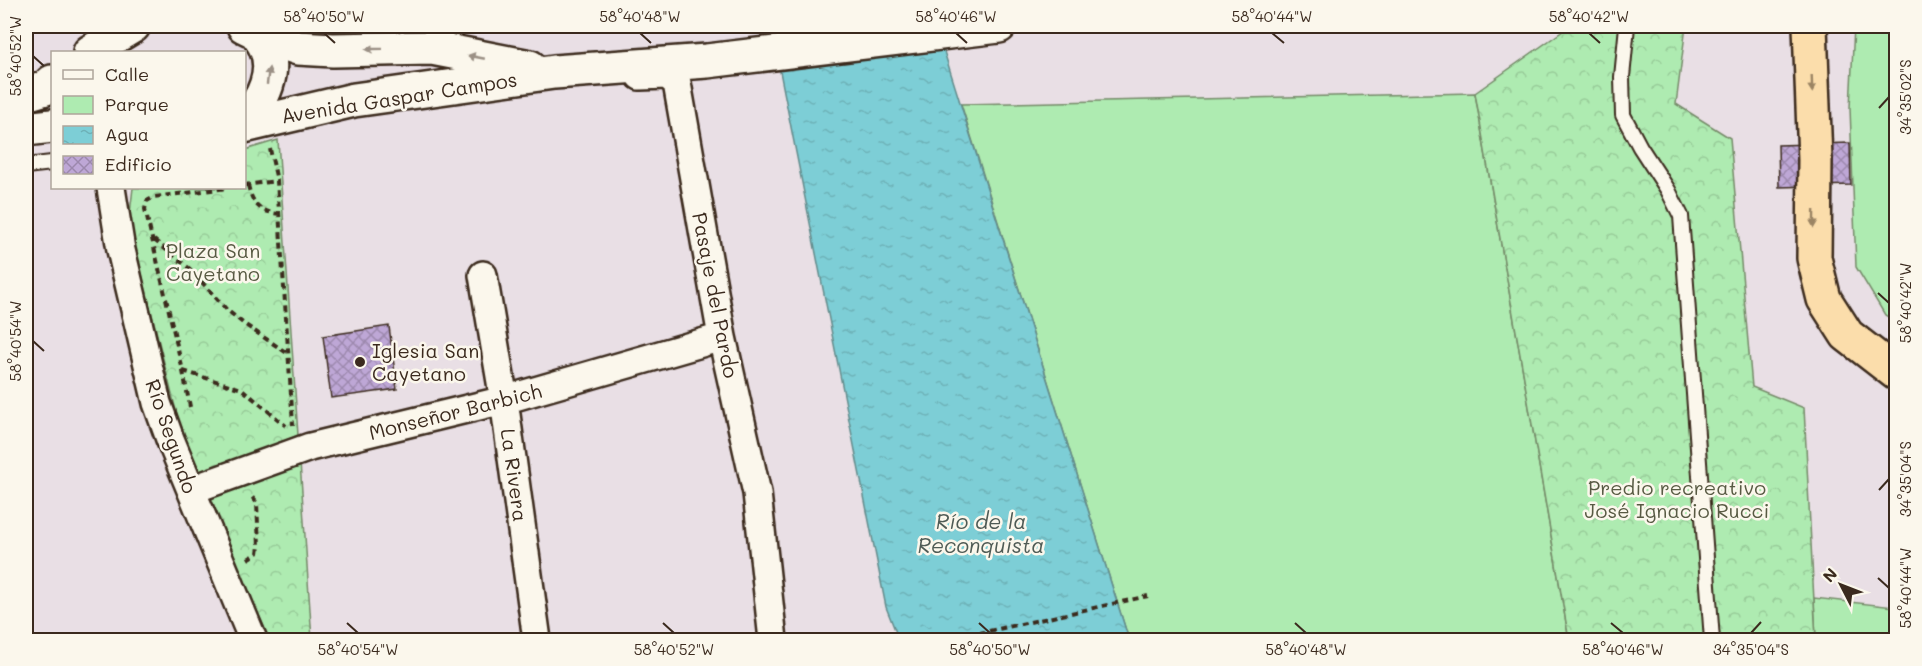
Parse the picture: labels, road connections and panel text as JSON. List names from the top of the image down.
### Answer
{
  "streets": {
    "main road": ["Avenida Gaspar Campos"],
    "street": [
      "Pasaje del Pardo",
      "Monseñor Barbich",
      "Río Segundo",
      "La Rivera"
    ]
  },
  "crossings": [
    ["Avenida Gaspar Campos", "Pasaje del Pardo"],
    ["Pasaje del Pardo", "Monseñor Barbich"],
    ["Monseñor Barbich", "Río Segundo"],
    ["Monseñor Barbich", "La Rivera"]
  ],
  "water": ["Río de la Reconquista"],
  "parks": ["Plaza San Cayetano", "Predio recreativo José Ignacio Rucci"],
  "places": ["Iglesia San Cayetano"],
  "legend": [
    "Calle",
    "Parque",
    "Agua",
    "Edificio"
  ],
  "north": "top left",
  "coordinates": [
    "58°40'50\"W",
    "58°40'48\"W",
    "58°40'46\"W",
    "58°40'44\"W",
    "58°40'42\"W",
    "58°40'52\"W",
    "34°35'02\"S",
    "58°40'54\"W",
    "34°35'04\"S"
  ]
}
